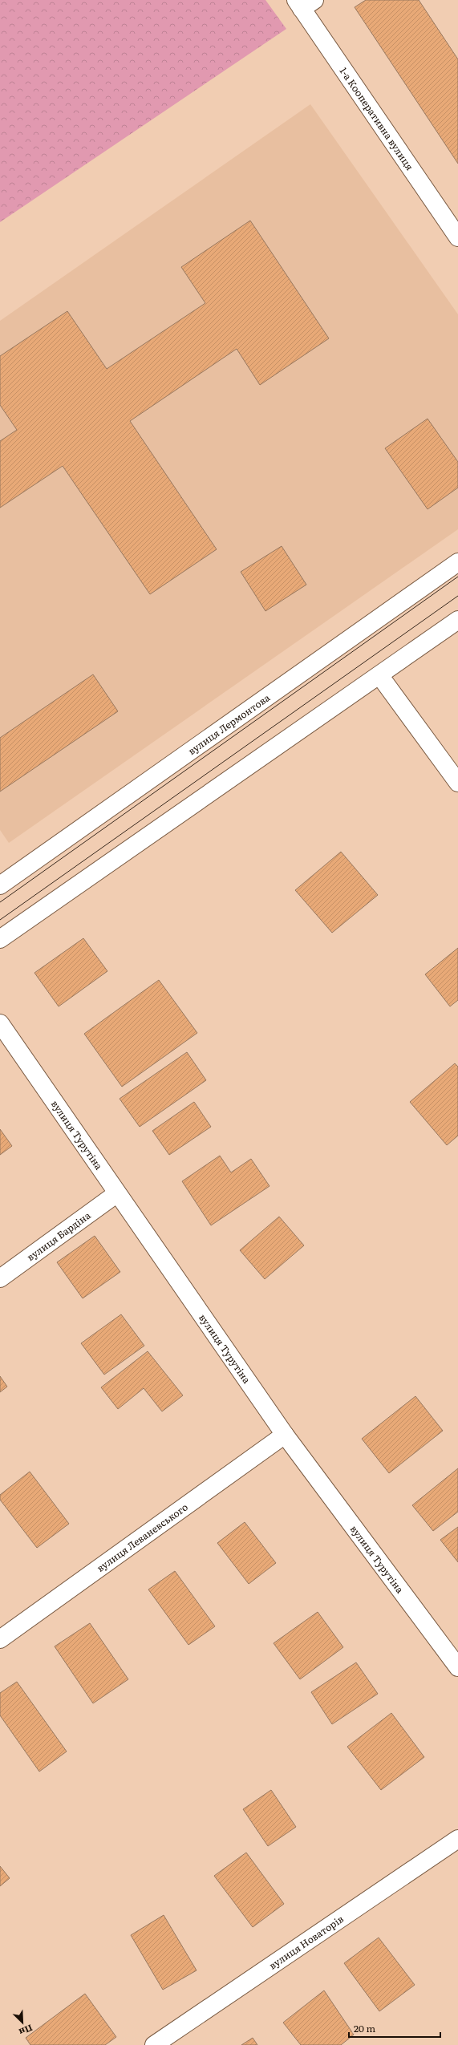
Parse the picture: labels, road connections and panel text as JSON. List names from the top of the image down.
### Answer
{
  "streets": {
    "street": [
      "1-а Кооперативна вулиця",
      "вулиця Лермонтова",
      "вулиця Турутіна",
      "вулиця Бардіна",
      "вулиця Леваневського",
      "вулиця Новаторів"
    ]
  },
  "crossings": [
    ["вулиця Турутіна", "вулиця Бардіна"],
    ["вулиця Турутіна", "вулиця Леваневського"]
  ],
  "scale_bar": "20 m",
  "north": "bottom right"
}
